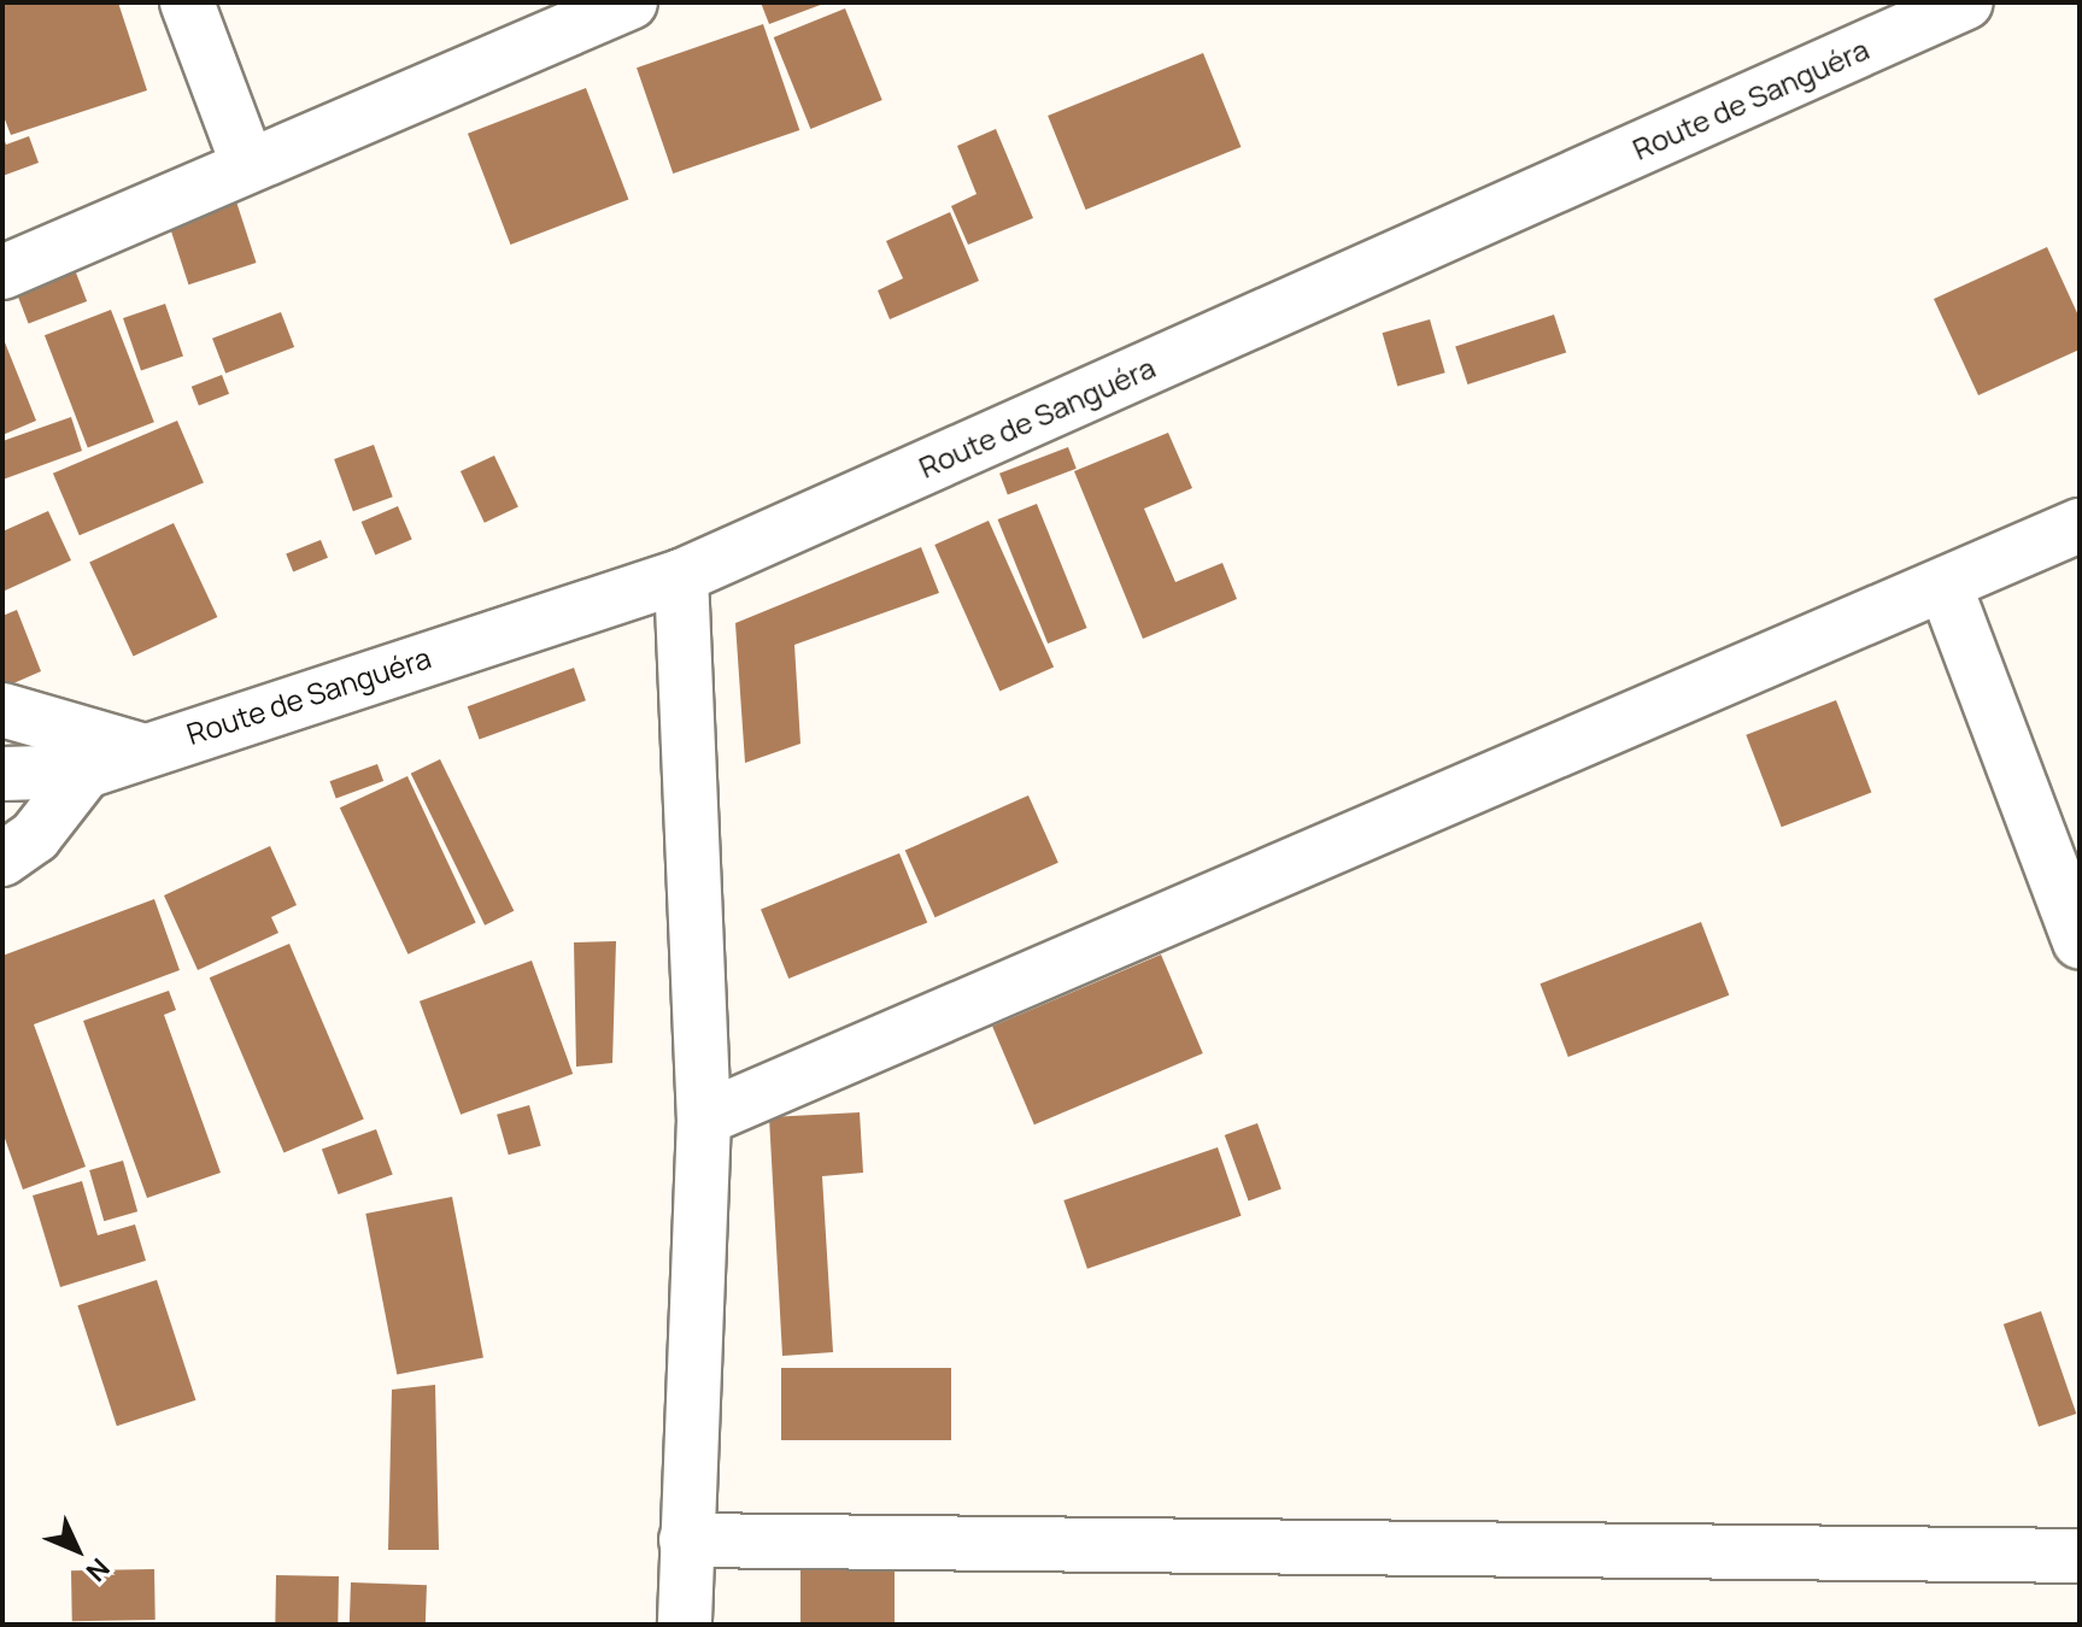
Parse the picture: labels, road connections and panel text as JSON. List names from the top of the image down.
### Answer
{
  "streets": {
    "street": ["Route de Sanguéra"]
  },
  "north": "bottom right"
}
